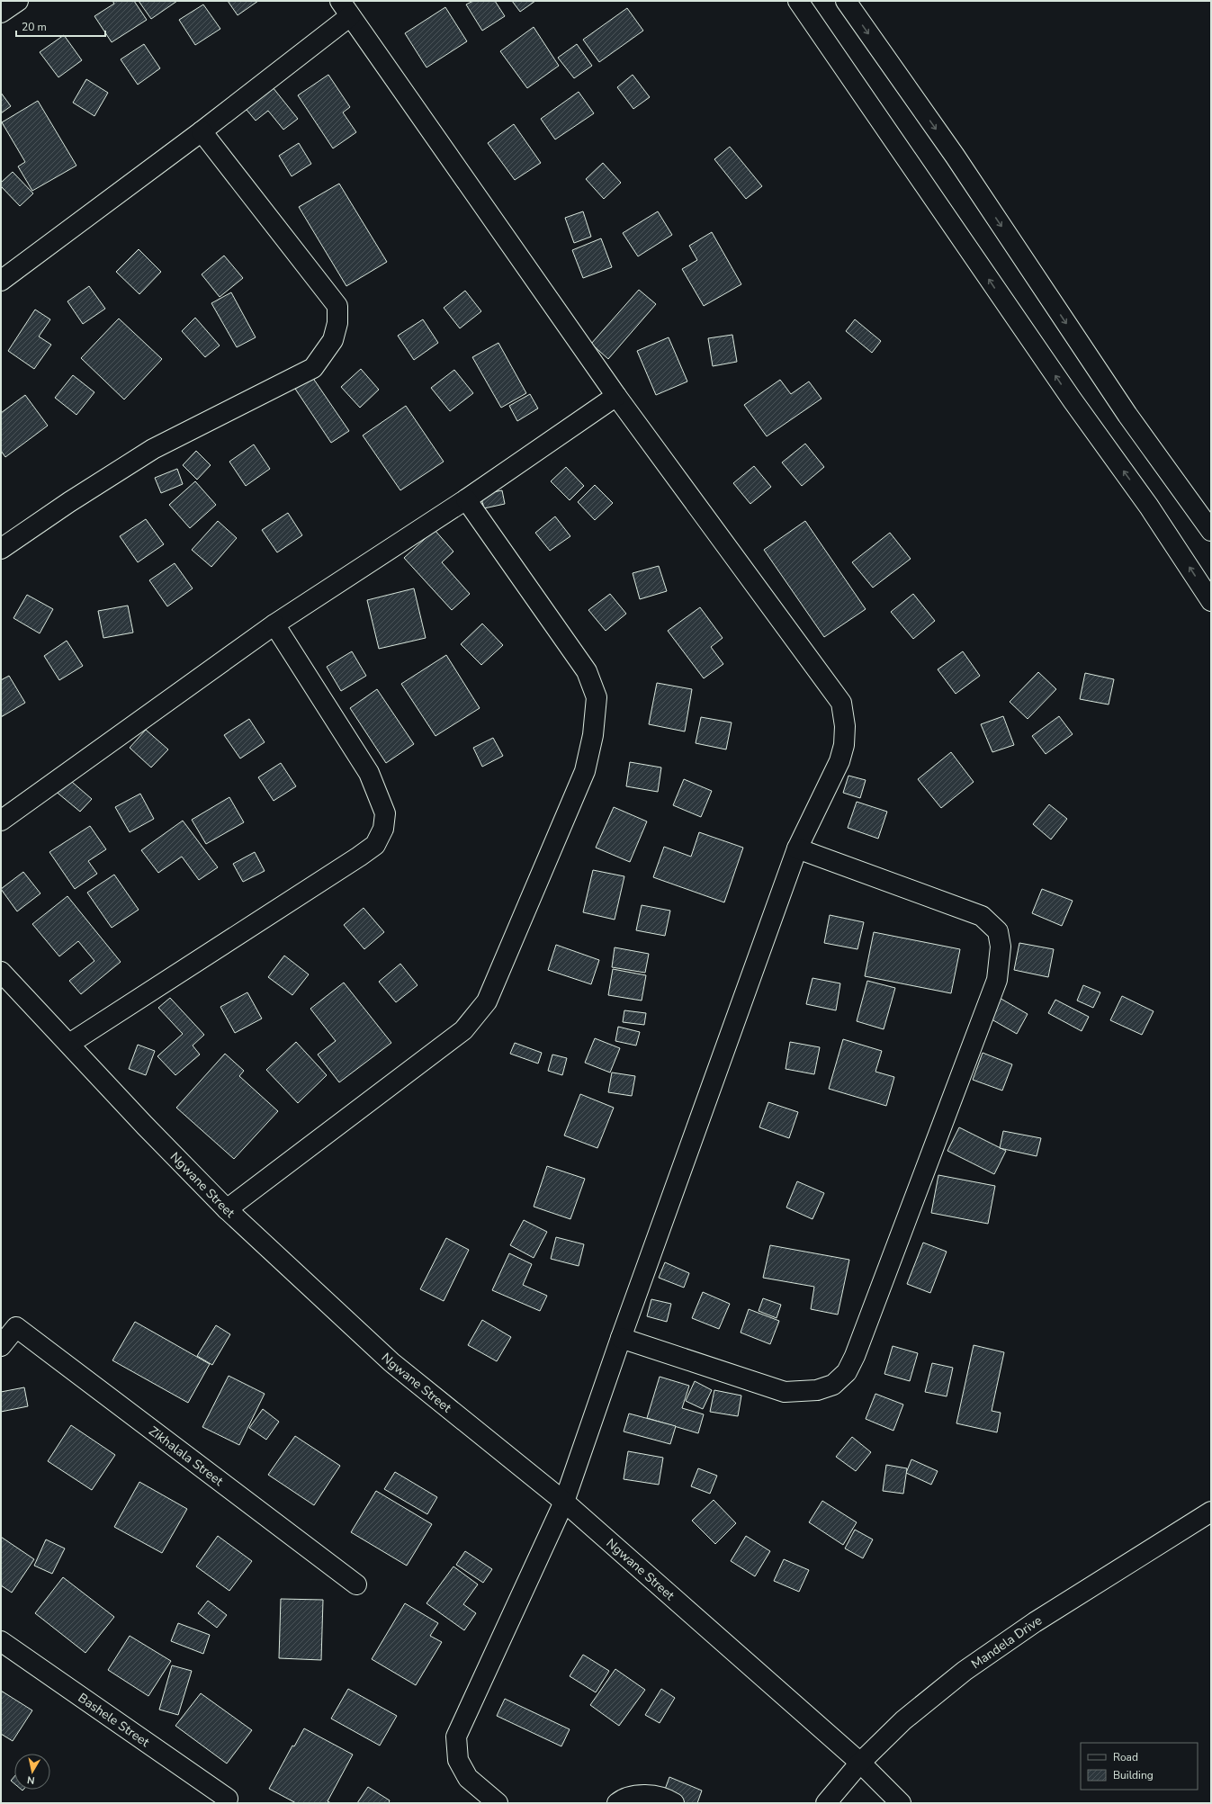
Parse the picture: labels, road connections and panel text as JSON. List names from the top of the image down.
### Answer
{
  "streets": {
    "main road": [
      "Ngwane Street",
      "Zikhalala Street",
      "Mandela Drive",
      "Bashele Street"
    ]
  },
  "crossings": [
    ["Ngwane Street", "Mandela Drive"]
  ],
  "legend": ["Road", "Building"],
  "scale_bar": "20 m",
  "north": "bottom"
}
